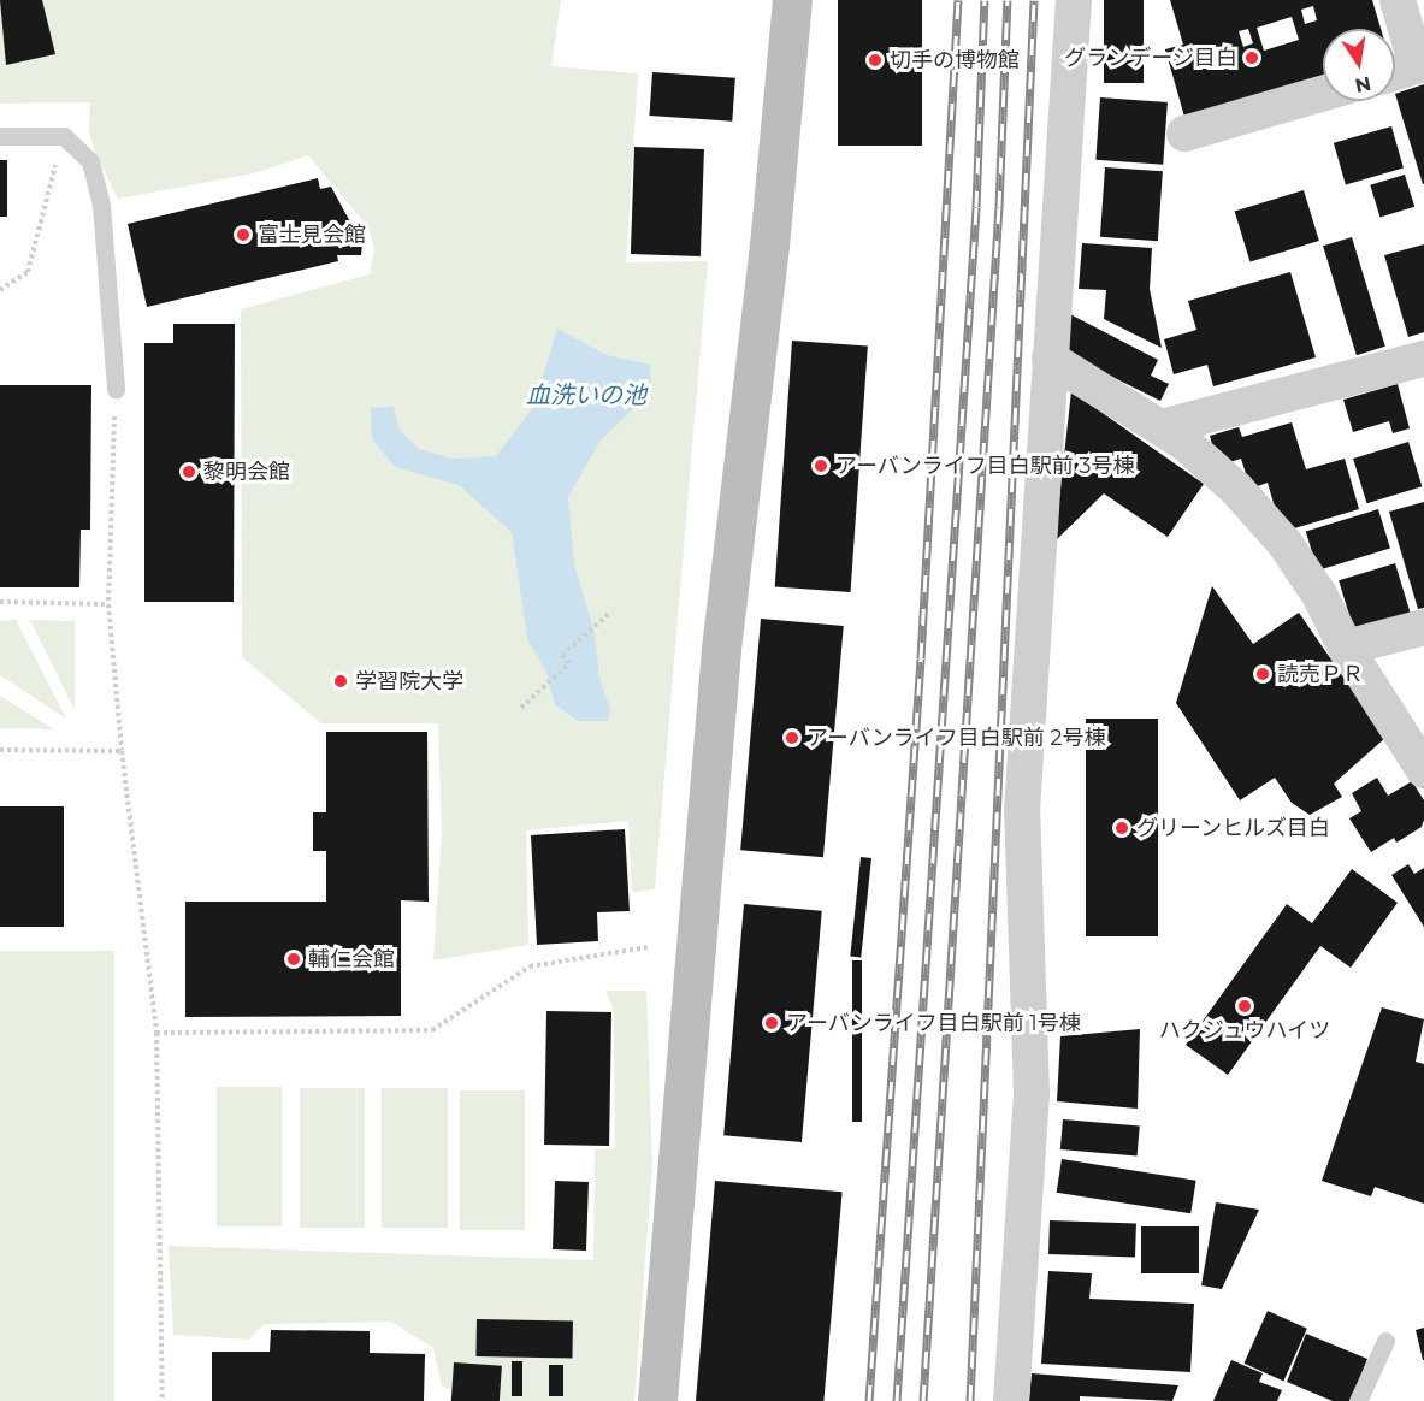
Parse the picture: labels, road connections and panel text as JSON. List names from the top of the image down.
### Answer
{
  "water": ["血洗いの池"],
  "places": [
    "グランデージ目白",
    "切手の博物館",
    "富士見会館",
    "アーバンライフ目白駅前 3号棟",
    "黎明会館",
    "読売ＰＲ",
    "学習院大学",
    "アーバンライフ目白駅前 2号棟",
    "グリーンヒルズ目白",
    "輔仁会館",
    "ハクジュウハイツ",
    "アーバンライフ目白駅前 1号棟"
  ],
  "north": "bottom"
}
